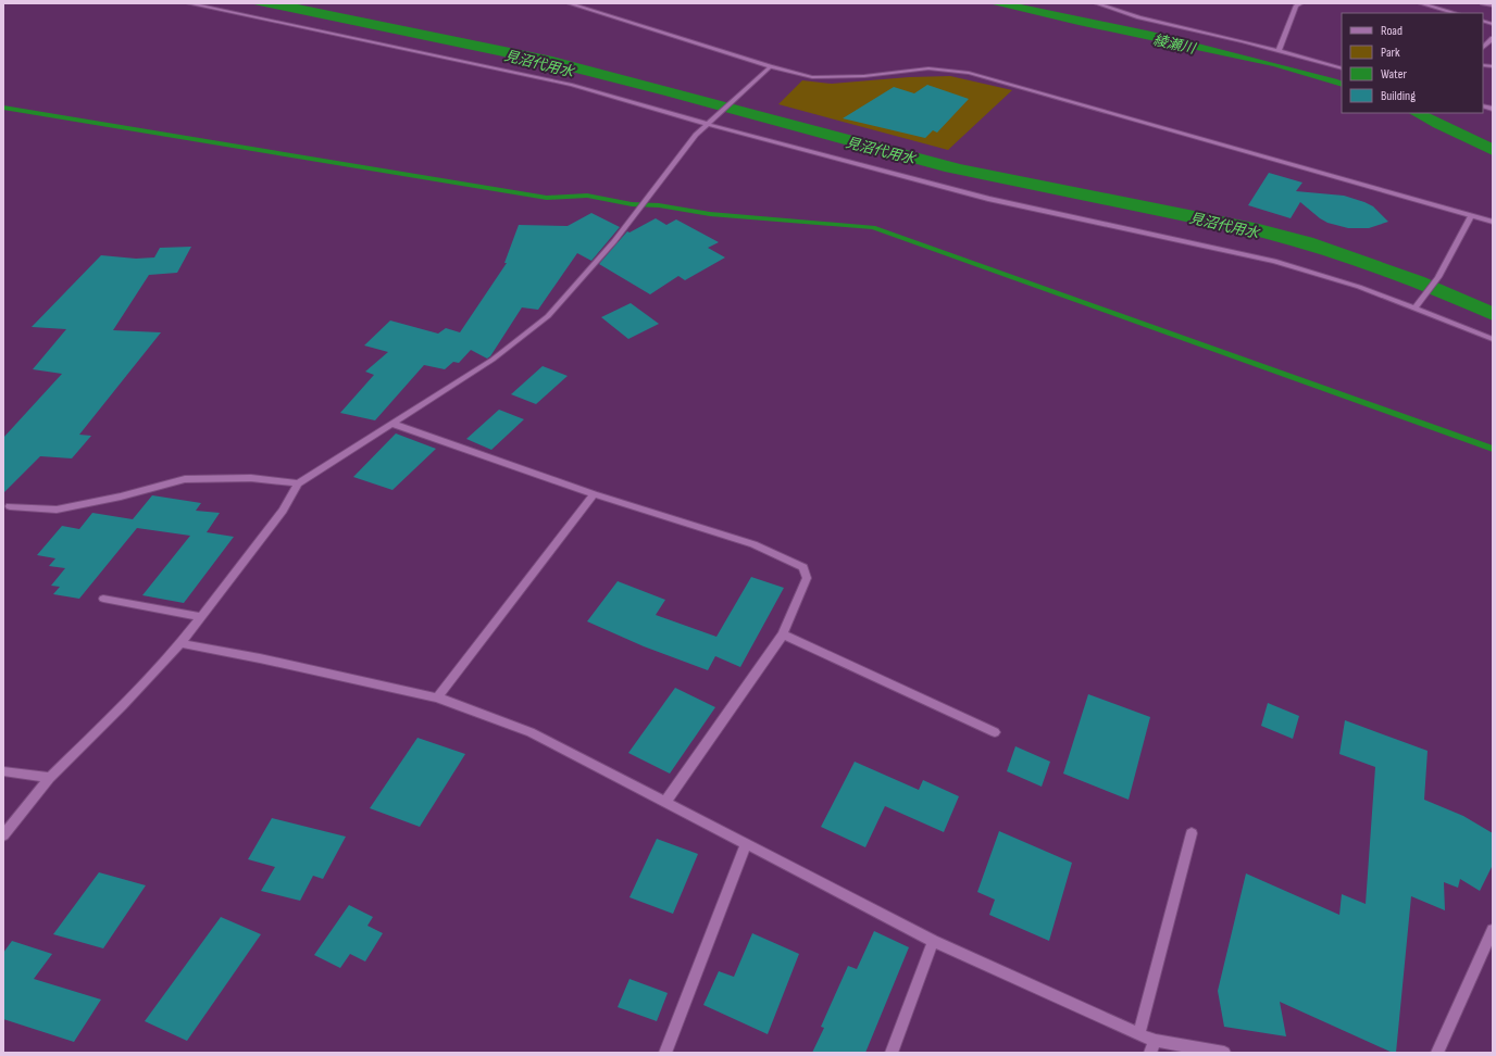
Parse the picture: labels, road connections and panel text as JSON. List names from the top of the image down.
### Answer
{
  "water": ["綾瀬川", "見沼代用水"],
  "legend": [
    "Road",
    "Park",
    "Water",
    "Building"
  ]
}
